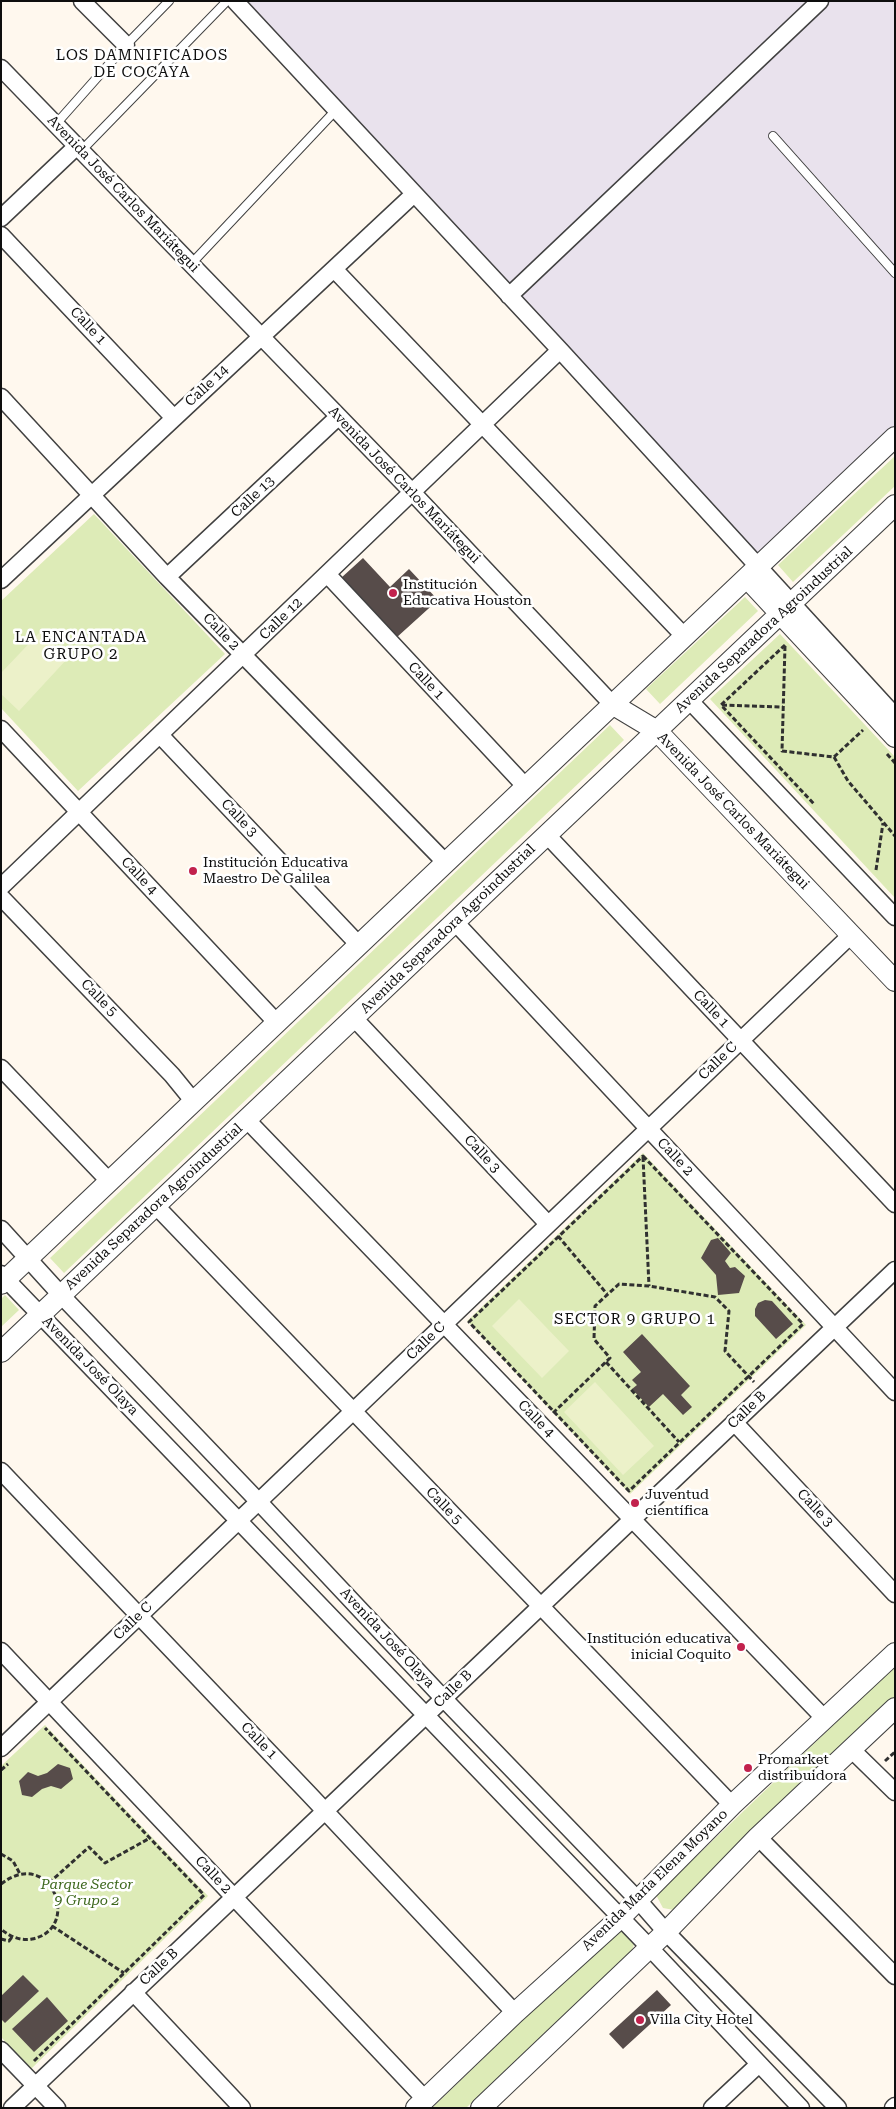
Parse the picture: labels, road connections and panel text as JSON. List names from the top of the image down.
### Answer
{
  "streets": {
    "street": [
      "Avenida José Carlos Mariátegui",
      "Calle 1",
      "Calle 14",
      "Calle 13",
      "Calle 12",
      "Avenida Separadora Agroindustrial",
      "Calle 2",
      "Calle 3",
      "Calle 4",
      "Calle 5",
      "Calle C",
      "Avenida José Olaya",
      "Calle B",
      "Avenida María Elena Moyano"
    ]
  },
  "crossings": [
    ["Avenida José Carlos Mariátegui", "Calle 14"],
    ["Avenida José Carlos Mariátegui", "Calle 13"],
    ["Avenida José Carlos Mariátegui", "Calle 12"],
    ["Avenida José Carlos Mariátegui", "Avenida Separadora Agroindustrial"],
    ["Avenida José Carlos Mariátegui", "Calle C"],
    ["Calle 1", "Calle 14"],
    ["Calle 1", "Calle 12"],
    ["Calle 1", "Avenida Separadora Agroindustrial"],
    ["Calle 1", "Calle C"],
    ["Calle 1", "Calle B"],
    ["Calle 1", "Avenida María Elena Moyano"],
    ["Calle 14", "Calle 2"],
    ["Calle 13", "Calle 2"],
    ["Calle 12", "Calle 2"],
    ["Calle 12", "Calle 3"],
    ["Calle 12", "Calle 4"],
    ["Avenida Separadora Agroindustrial", "Calle 2"],
    ["Avenida Separadora Agroindustrial", "Calle 3"],
    ["Avenida Separadora Agroindustrial", "Calle 4"],
    ["Avenida Separadora Agroindustrial", "Calle 5"],
    ["Avenida Separadora Agroindustrial", "Avenida José Olaya"],
    ["Calle 2", "Calle C"],
    ["Calle 2", "Calle B"],
    ["Calle 2", "Avenida María Elena Moyano"],
    ["Calle 3", "Calle C"],
    ["Calle 3", "Calle B"],
    ["Calle 4", "Calle C"],
    ["Calle 4", "Calle B"],
    ["Calle 4", "Avenida María Elena Moyano"],
    ["Calle 5", "Calle C"],
    ["Calle 5", "Calle B"],
    ["Calle 5", "Avenida María Elena Moyano"],
    ["Calle C", "Avenida José Olaya"],
    ["Avenida José Olaya", "Calle B"],
    ["Avenida José Olaya", "Avenida María Elena Moyano"]
  ],
  "districts": ["LOS DAMNIFICADOS DE COCAYA", "LA ENCANTADA GRUPO 2", "SECTOR 9 GRUPO 1"],
  "parks": ["Parque Sector 9 Grupo 2"],
  "places": [
    "Institución Educativa Houston",
    "Institución Educativa Maestro De Galilea",
    "Juventud científica",
    "Institución educativa inicial Coquito",
    "Promarket distribuidora",
    "Villa City Hotel"
  ]
}
